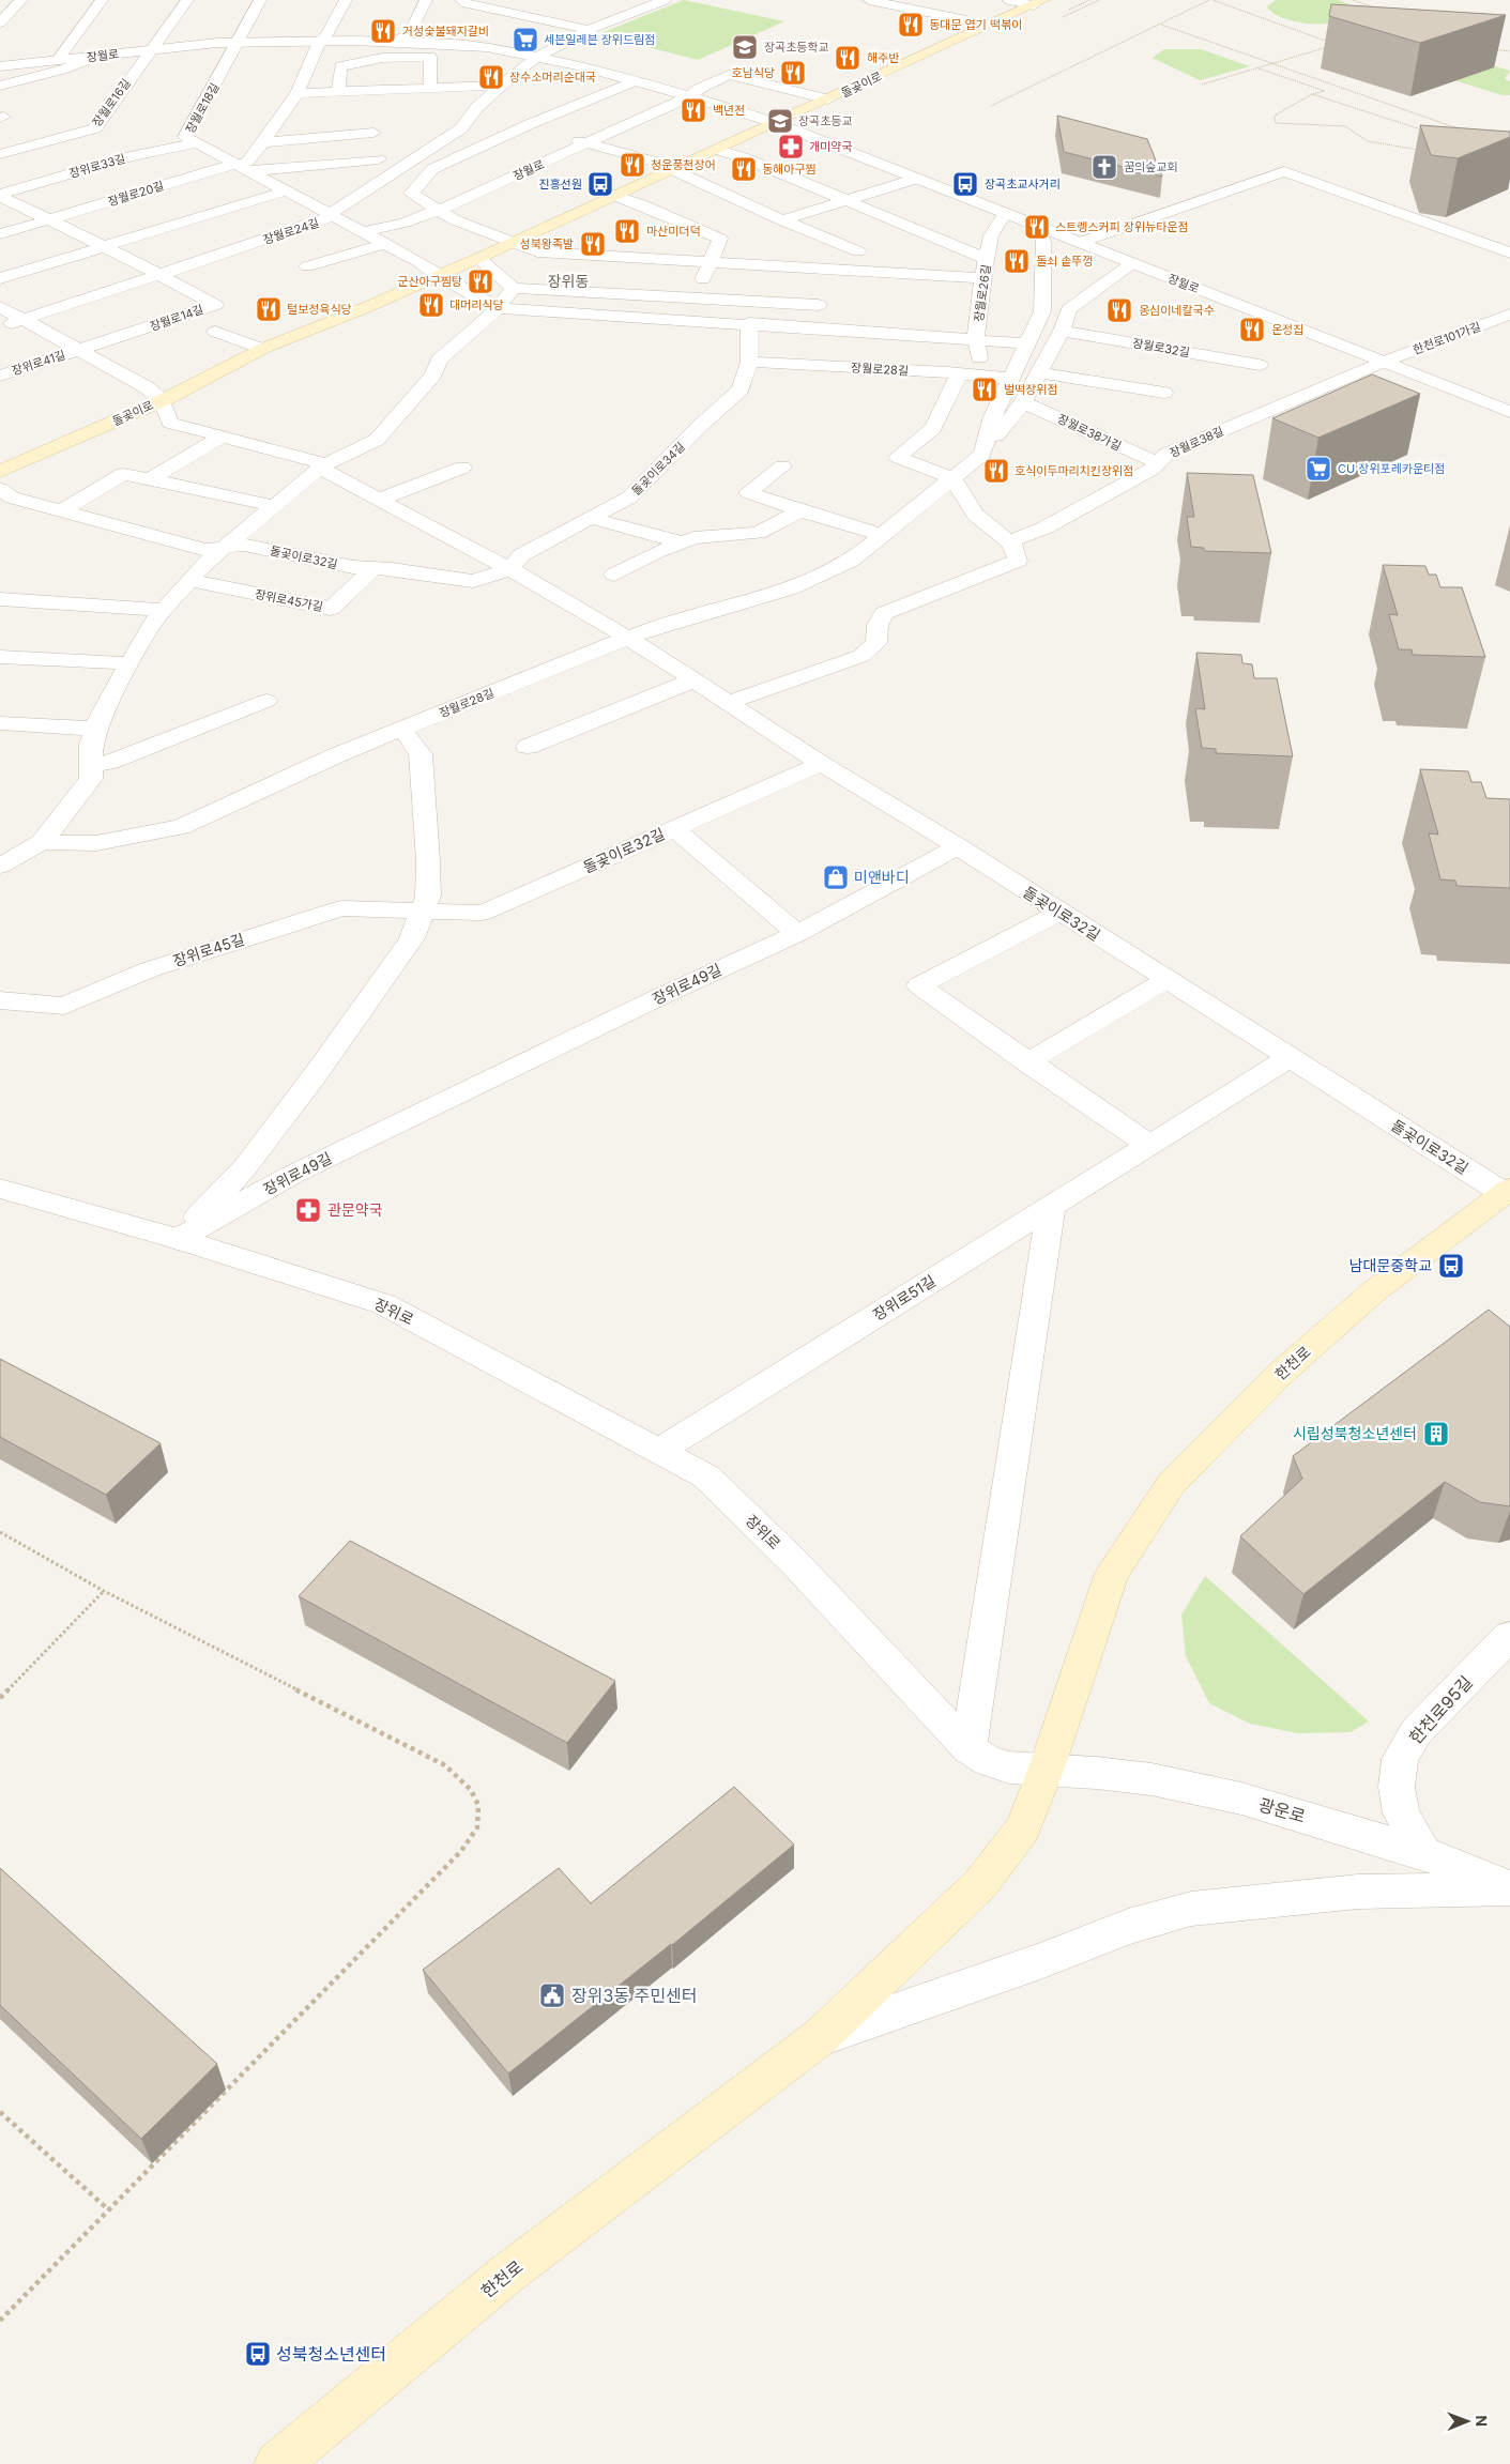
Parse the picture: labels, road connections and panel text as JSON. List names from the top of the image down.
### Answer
{
  "streets": {
    "main road": ["돌곶이로", "한천로"],
    "street": [
      "장월로",
      "장월로16길",
      "장월로18길",
      "장위로33길",
      "장월로20길",
      "장월로24길",
      "장월로26길",
      "장월로14길",
      "한천로101가길",
      "장월로32길",
      "장위로41길",
      "장월로28길",
      "장월로38가길",
      "장월로38길",
      "돌곶이로34길",
      "돌곶이로32길",
      "장위로45가길",
      "장위로45길",
      "장위로49길",
      "장위로51길",
      "장위로",
      "한천로95길",
      "광운로"
    ]
  },
  "crossings": [
    ["장월로", "돌곶이로"],
    ["장월로", "장월로16길"],
    ["장월로", "장월로18길"],
    ["장월로", "장월로20길"],
    ["장월로", "장월로24길"],
    ["장월로", "장월로26길"],
    ["장월로", "한천로101가길"],
    ["장월로", "장월로38길"],
    ["돌곶이로", "장월로18길"],
    ["돌곶이로", "돌곶이로32길"],
    ["장월로18길", "장위로33길"],
    ["장월로18길", "장월로20길"],
    ["장월로18길", "장월로24길"],
    ["장위로33길", "장월로14길"],
    ["장월로20길", "장월로14길"],
    ["장월로24길", "장월로14길"],
    ["장월로26길", "장월로28길"],
    ["장월로14길", "장위로41길"],
    ["한천로101가길", "장월로38길"],
    ["장월로28길", "돌곶이로34길"],
    ["장월로28길", "돌곶이로32길"],
    ["장월로28길", "장위로49길"],
    ["장월로38가길", "장월로38길"],
    ["돌곶이로34길", "돌곶이로32길"],
    ["돌곶이로32길", "장위로45가길"],
    ["돌곶이로32길", "장위로45길"],
    ["돌곶이로32길", "장위로49길"],
    ["돌곶이로32길", "장위로51길"],
    ["돌곶이로32길", "한천로"],
    ["장위로45길", "장위로49길"],
    ["장위로49길", "장위로"],
    ["장위로51길", "장위로"],
    ["장위로", "한천로"],
    ["장위로", "광운로"],
    ["한천로", "광운로"],
    ["한천로95길", "광운로"]
  ],
  "districts": ["장위동"],
  "places": {
    "restaurant": [
      "동대문 엽기 떡볶이",
      "거성숯불돼지갈비",
      "해주반",
      "호남식당",
      "장수소머리순대국",
      "백년전",
      "청운풍천장어",
      "동해아구찜",
      "스트렝스커피 장위뉴타운점",
      "마산미더덕",
      "성북왕족발",
      "돌쇠 솥뚜껑",
      "군산아구찜탕",
      "대머리식당",
      "털보정육식당",
      "옹심이네칼국수",
      "온정집",
      "벌떡장위점",
      "호식이두마리치킨장위점"
    ],
    "supermarket": ["세븐일레븐 장위드림점", "CU 장위포레카운티점"],
    "school or university": ["장곡초등학교", "장곡초등교"],
    "pharmacy": ["개미약국", "관문약국"],
    "church": ["꿈의숲교회"],
    "bus stop": [
      "진흥선원",
      "장곡초교사거리",
      "남대문중학교",
      "성북청소년센터"
    ],
    "shop": ["미앤바디"],
    "building": ["시립성북청소년센터"],
    "public building": ["장위3동 주민센터"]
  },
  "north": "right"
}
